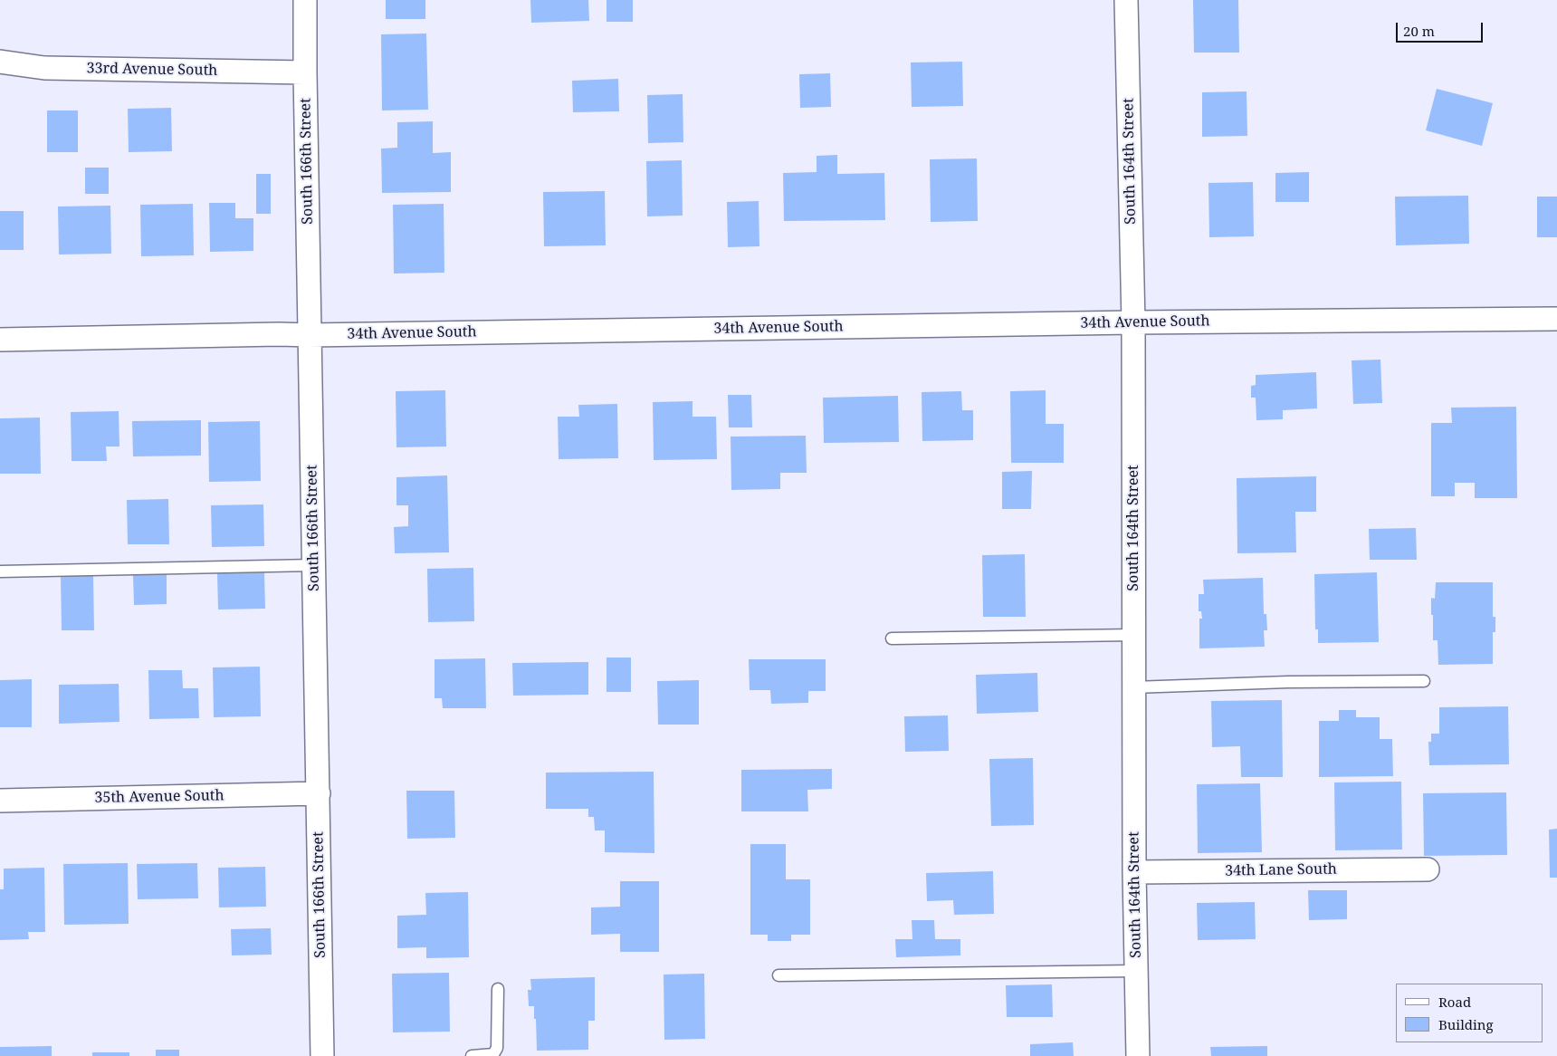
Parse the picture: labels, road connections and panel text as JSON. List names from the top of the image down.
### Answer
{
  "streets": {
    "street": [
      "33rd Avenue South",
      "South 166th Street",
      "South 164th Street",
      "34th Avenue South",
      "35th Avenue South",
      "34th Lane South"
    ]
  },
  "crossings": [
    ["33rd Avenue South", "South 166th Street"],
    ["South 166th Street", "34th Avenue South"],
    ["South 166th Street", "35th Avenue South"],
    ["South 164th Street", "34th Avenue South"],
    ["South 164th Street", "34th Lane South"]
  ],
  "legend": ["Road", "Building"],
  "scale_bar": "20 m"
}
